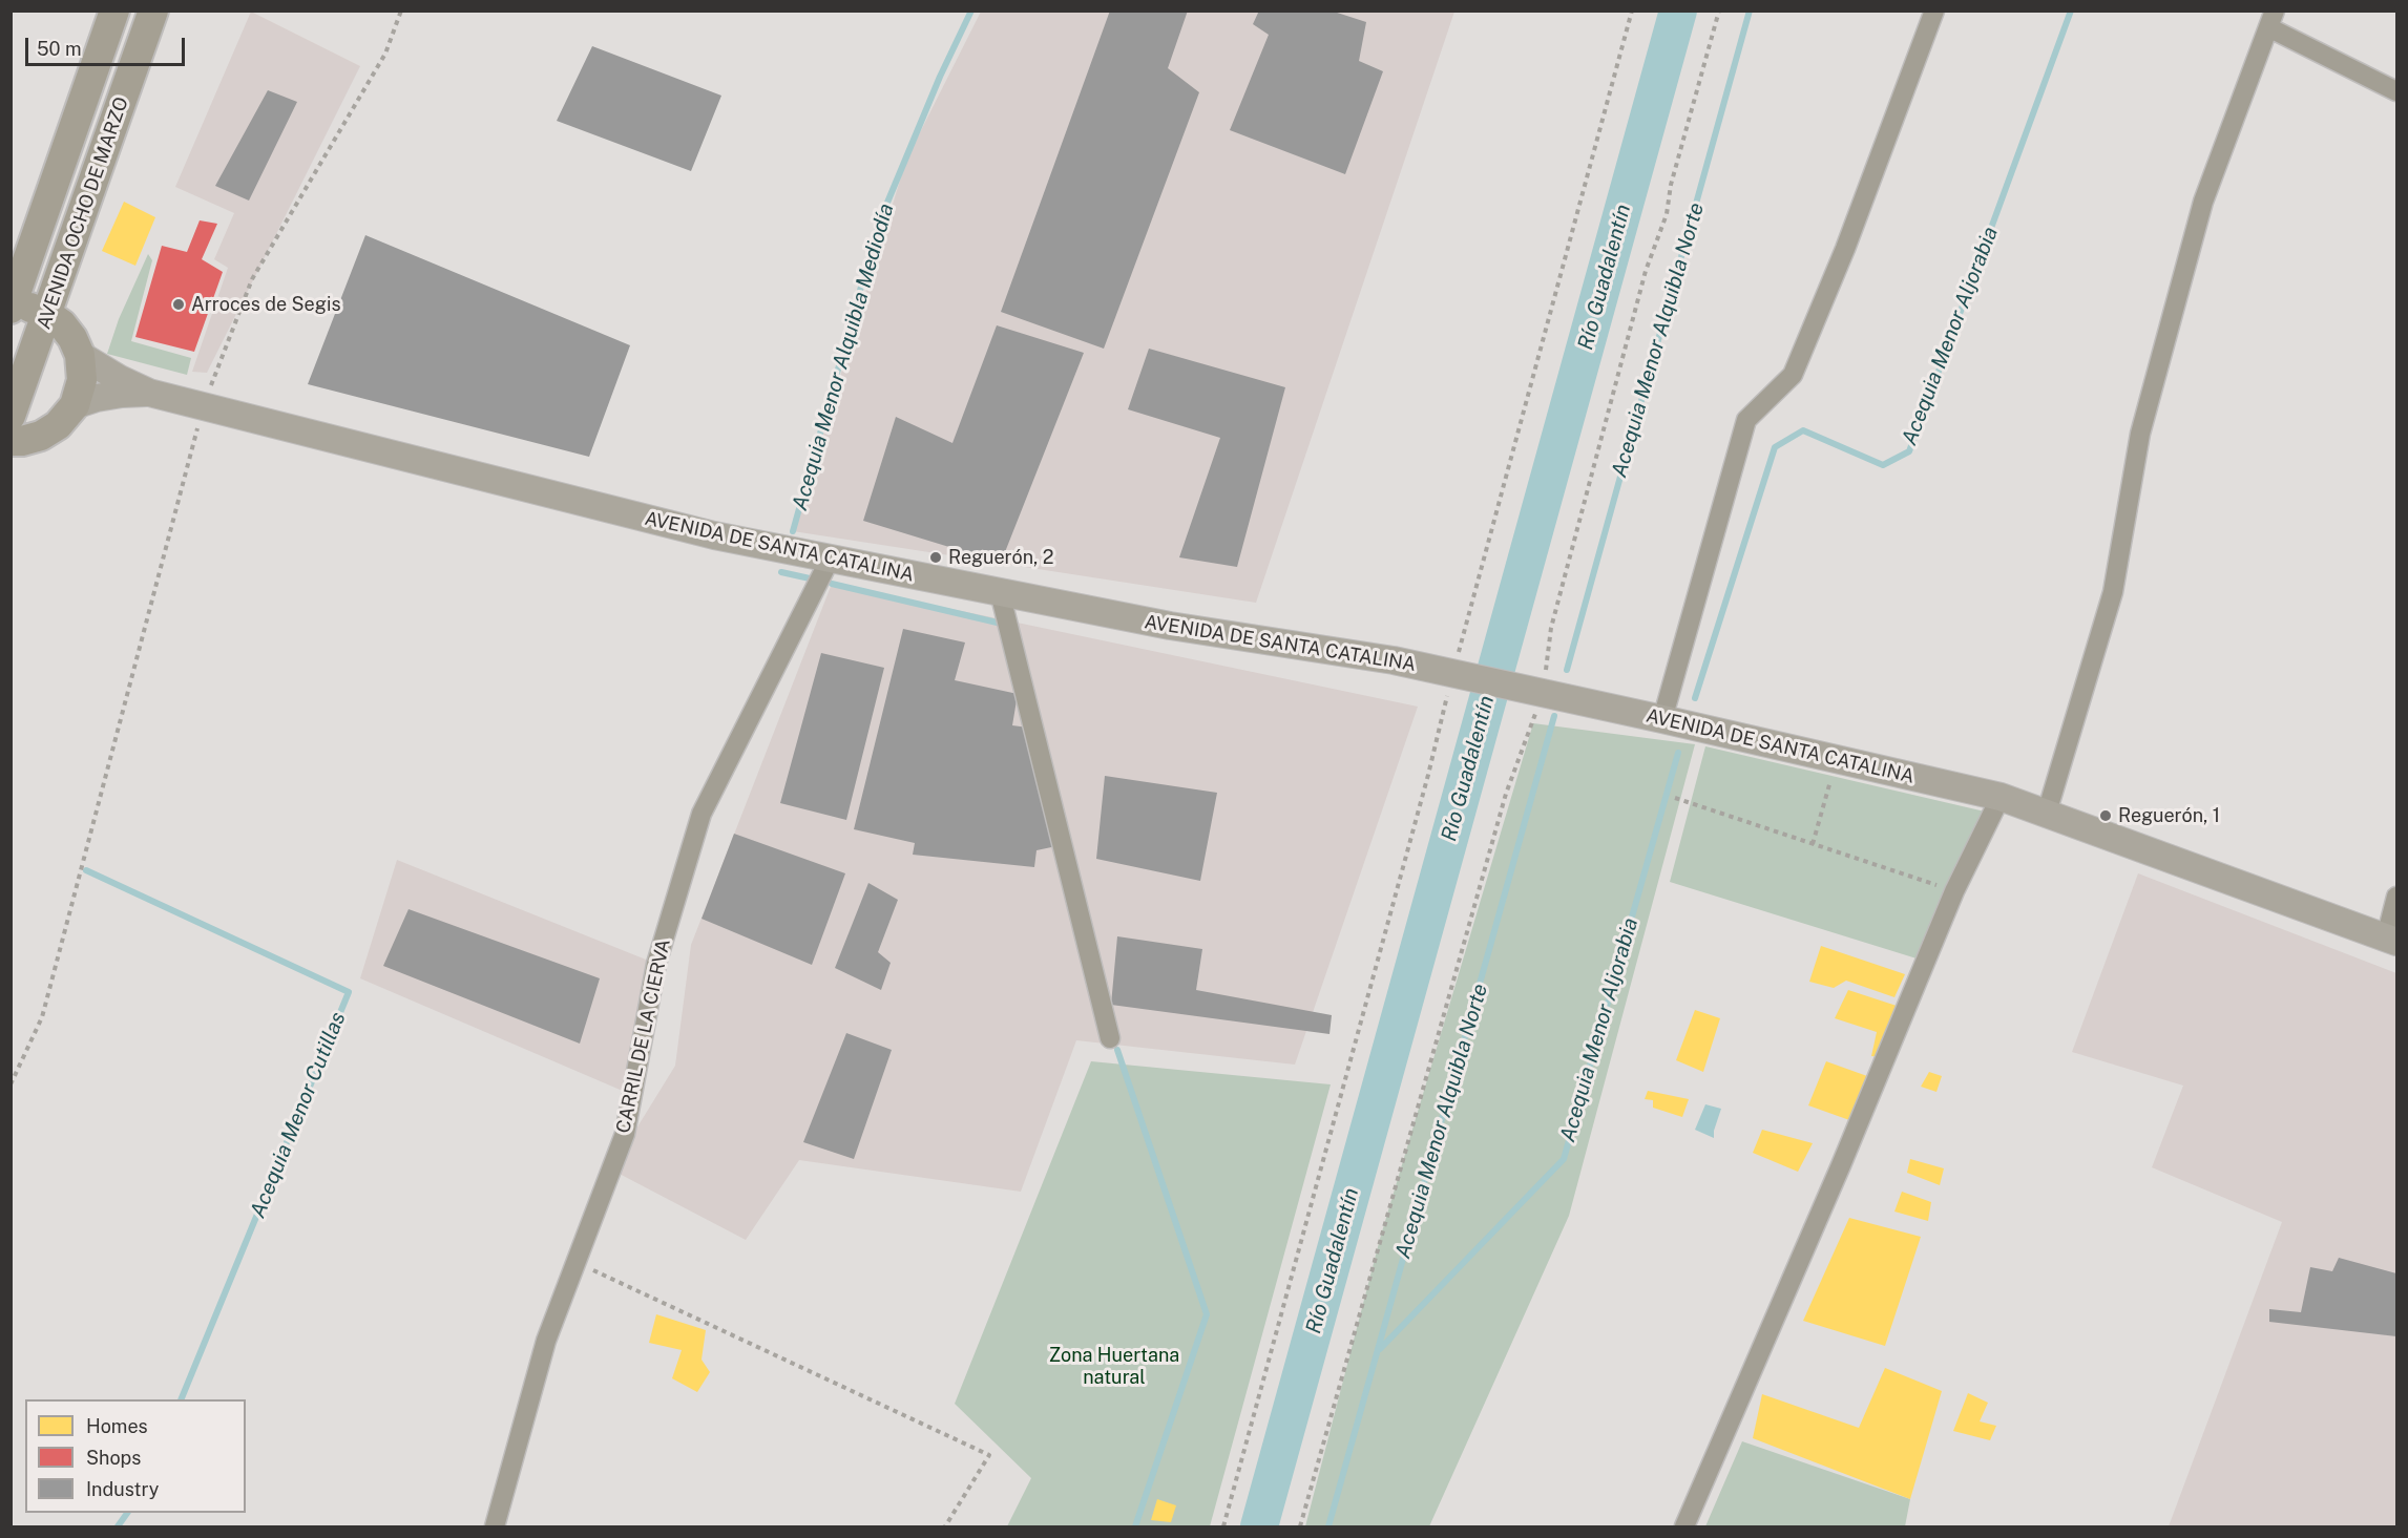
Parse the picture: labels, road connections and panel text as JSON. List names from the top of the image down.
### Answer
{
  "streets": {
    "main road": ["AVENIDA OCHO DE MARZO", "AVENIDA DE SANTA CATALINA"],
    "street": ["CARRIL DE LA CIERVA"]
  },
  "crossings": [
    ["AVENIDA DE SANTA CATALINA", "CARRIL DE LA CIERVA"]
  ],
  "water": [
    "Río Guadalentín",
    "Acequia Menor Aljorabia",
    "Acequia Menor Alquibla Norte",
    "Acequia Menor Alquibla Mediodía",
    "Acequia Menor Cutillas"
  ],
  "parks": ["Zona Huertana natural"],
  "places": ["Arroces de Segis", "Reguerón, 2", "Reguerón, 1"],
  "legend": ["Homes", "Shops", "Industry"],
  "scale_bar": "50 m"
}
